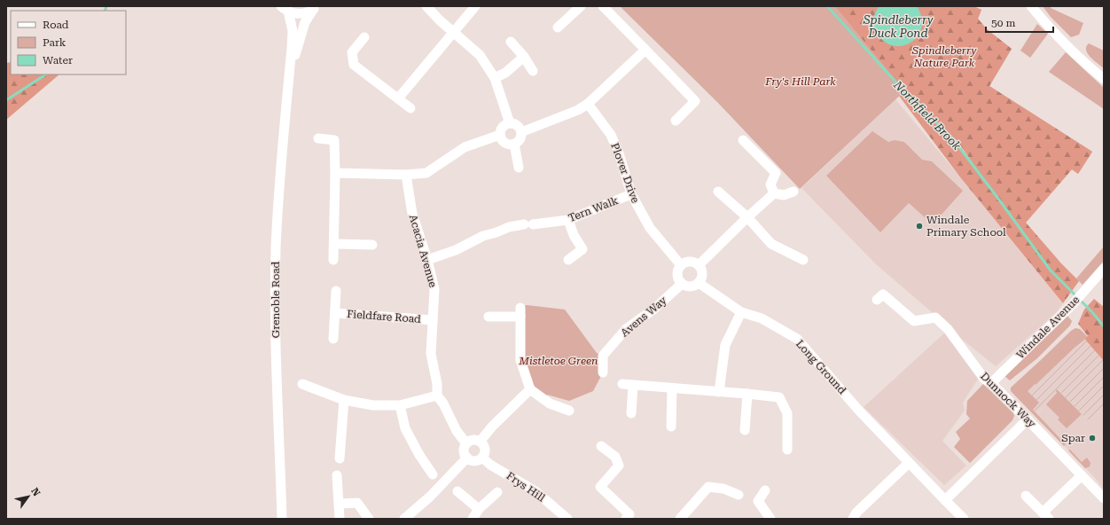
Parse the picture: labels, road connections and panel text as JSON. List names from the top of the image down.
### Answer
{
  "streets": {
    "street": [
      "Plover Drive",
      "Tern Walk",
      "Acacia Avenue",
      "Grenoble Road",
      "Fieldfare Road",
      "Avens Way",
      "Windale Avenue",
      "Long Ground",
      "Dunnock Way",
      "Frys Hill"
    ]
  },
  "crossings": [
    ["Plover Drive", "Tern Walk"],
    ["Plover Drive", "Avens Way"],
    ["Plover Drive", "Long Ground"],
    ["Tern Walk", "Acacia Avenue"],
    ["Acacia Avenue", "Fieldfare Road"],
    ["Acacia Avenue", "Frys Hill"],
    ["Avens Way", "Long Ground"],
    ["Windale Avenue", "Dunnock Way"]
  ],
  "water": ["Spindleberry Duck Pond", "Northfield Brook"],
  "parks": ["Spindleberry Nature Park", "Fry's Hill Park", "Mistletoe Green"],
  "places": ["Windale Primary School", "Spar"],
  "legend": ["Road", "Park", "Water"],
  "scale_bar": "50 m",
  "north": "top right"
}
